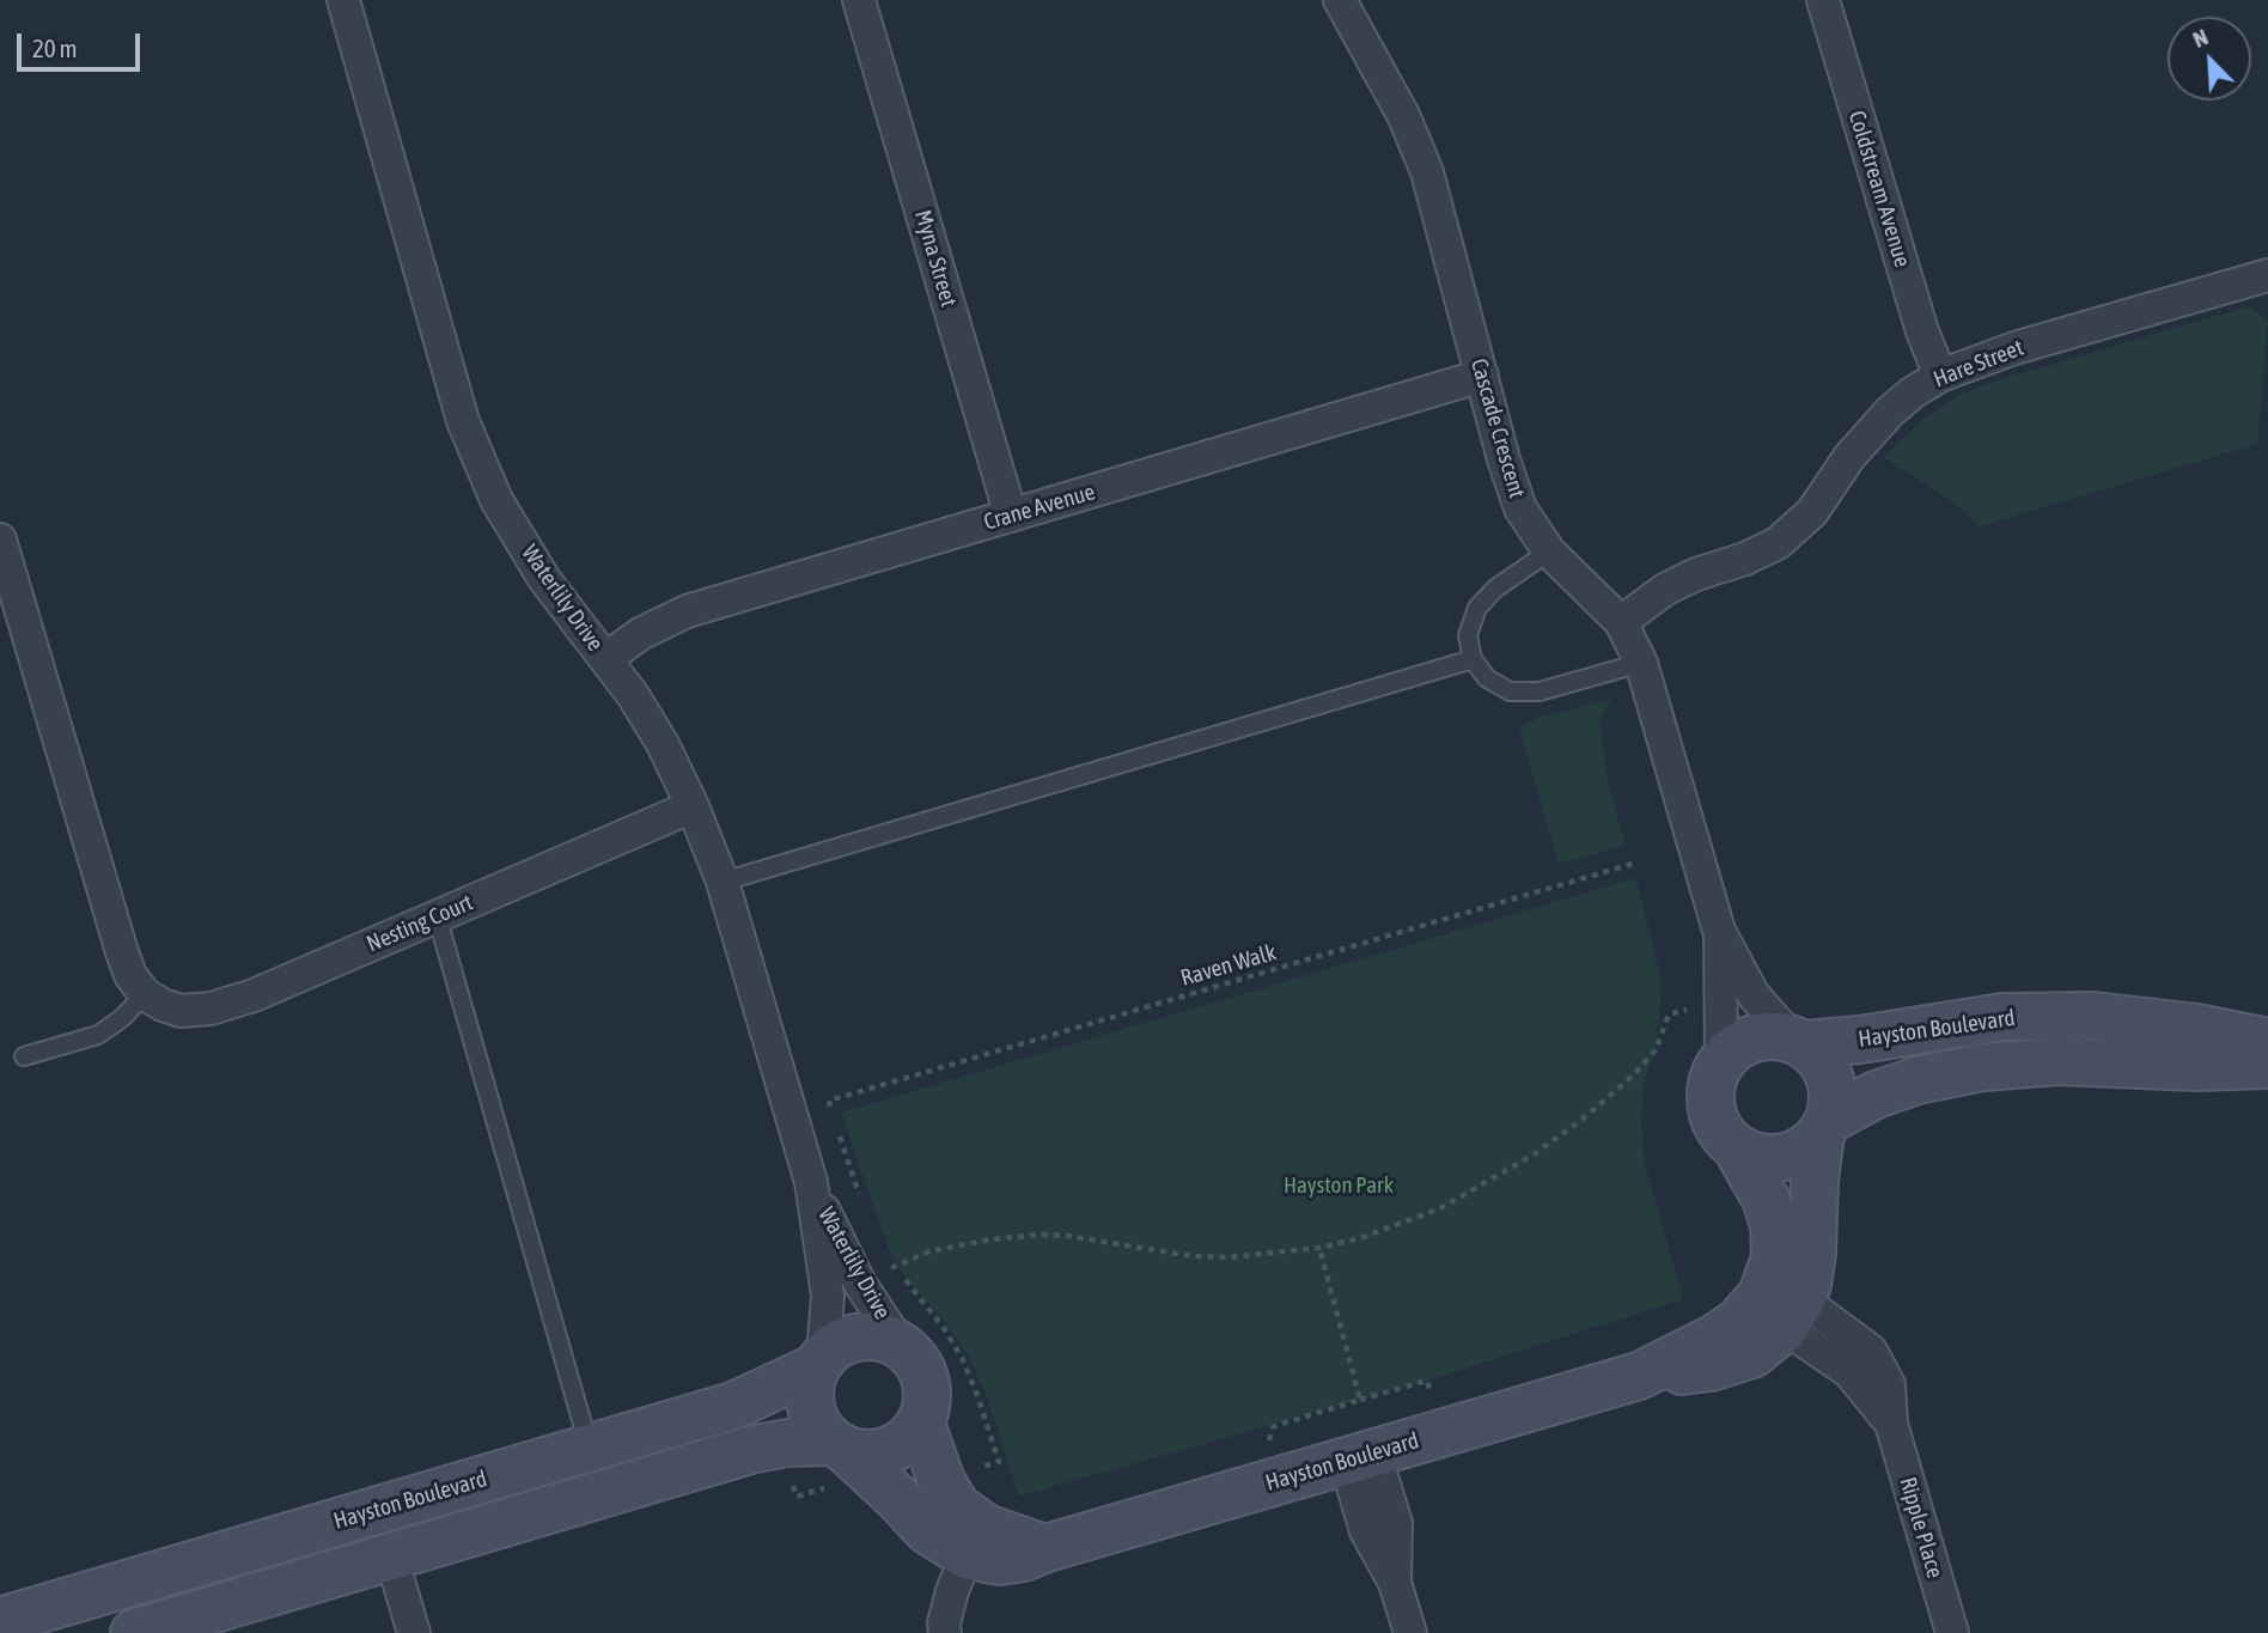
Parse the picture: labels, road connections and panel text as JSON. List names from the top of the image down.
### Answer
{
  "streets": {
    "street": [
      "Coldstream Avenue",
      "Myna Street",
      "Hare Street",
      "Cascade Crescent",
      "Crane Avenue",
      "Waterlily Drive",
      "Nesting Court",
      "Hayston Boulevard",
      "Ripple Place"
    ],
    "path": ["Raven Walk"]
  },
  "crossings": [
    ["Coldstream Avenue", "Hare Street"],
    ["Myna Street", "Crane Avenue"],
    ["Hare Street", "Cascade Crescent"],
    ["Cascade Crescent", "Crane Avenue"],
    ["Cascade Crescent", "Hayston Boulevard"],
    ["Crane Avenue", "Waterlily Drive"],
    ["Waterlily Drive", "Nesting Court"],
    ["Waterlily Drive", "Hayston Boulevard"],
    ["Hayston Boulevard", "Ripple Place"]
  ],
  "parks": ["Hayston Park"],
  "scale_bar": "20 m",
  "north": "top left"
}
